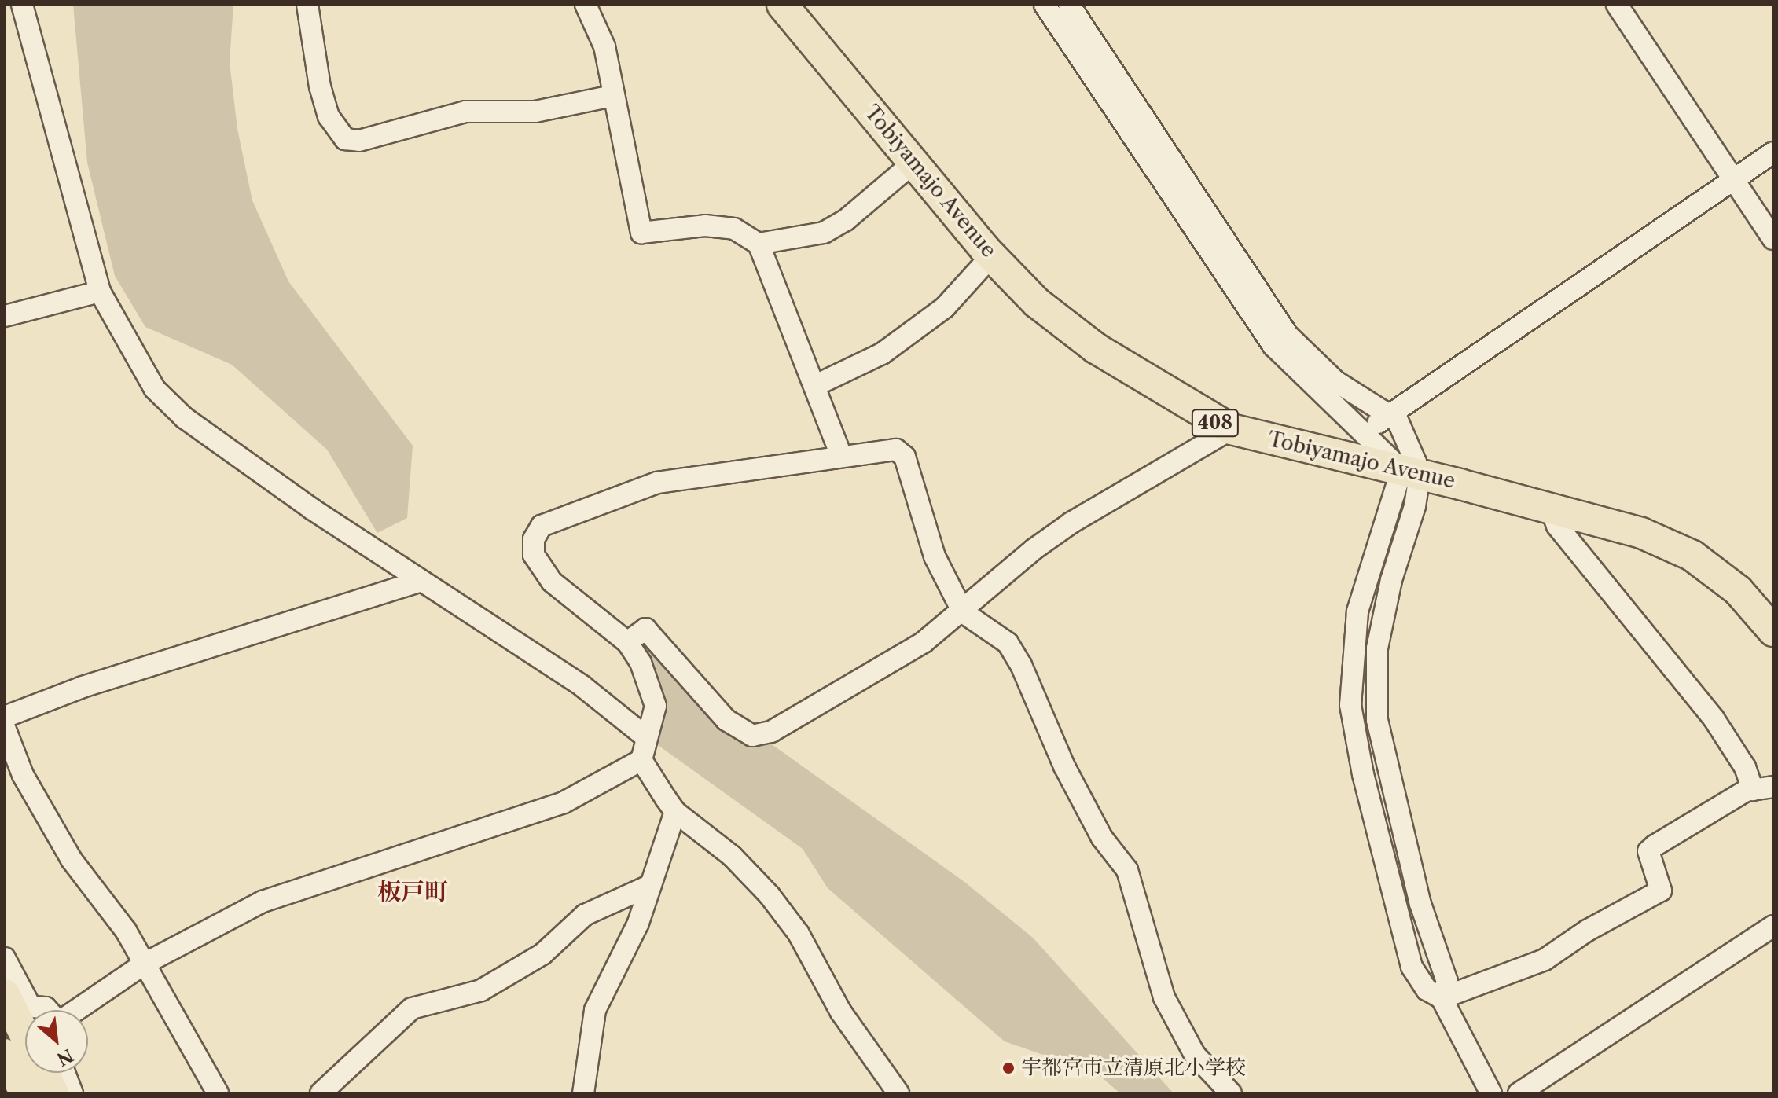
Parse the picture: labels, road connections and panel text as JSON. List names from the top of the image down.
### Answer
{
  "streets": {
    "highway": ["Tobiyamajo Avenue", "408"]
  },
  "districts": ["板戸町"],
  "places": ["宇都宮市立清原北小学校"],
  "north": "bottom right"
}
